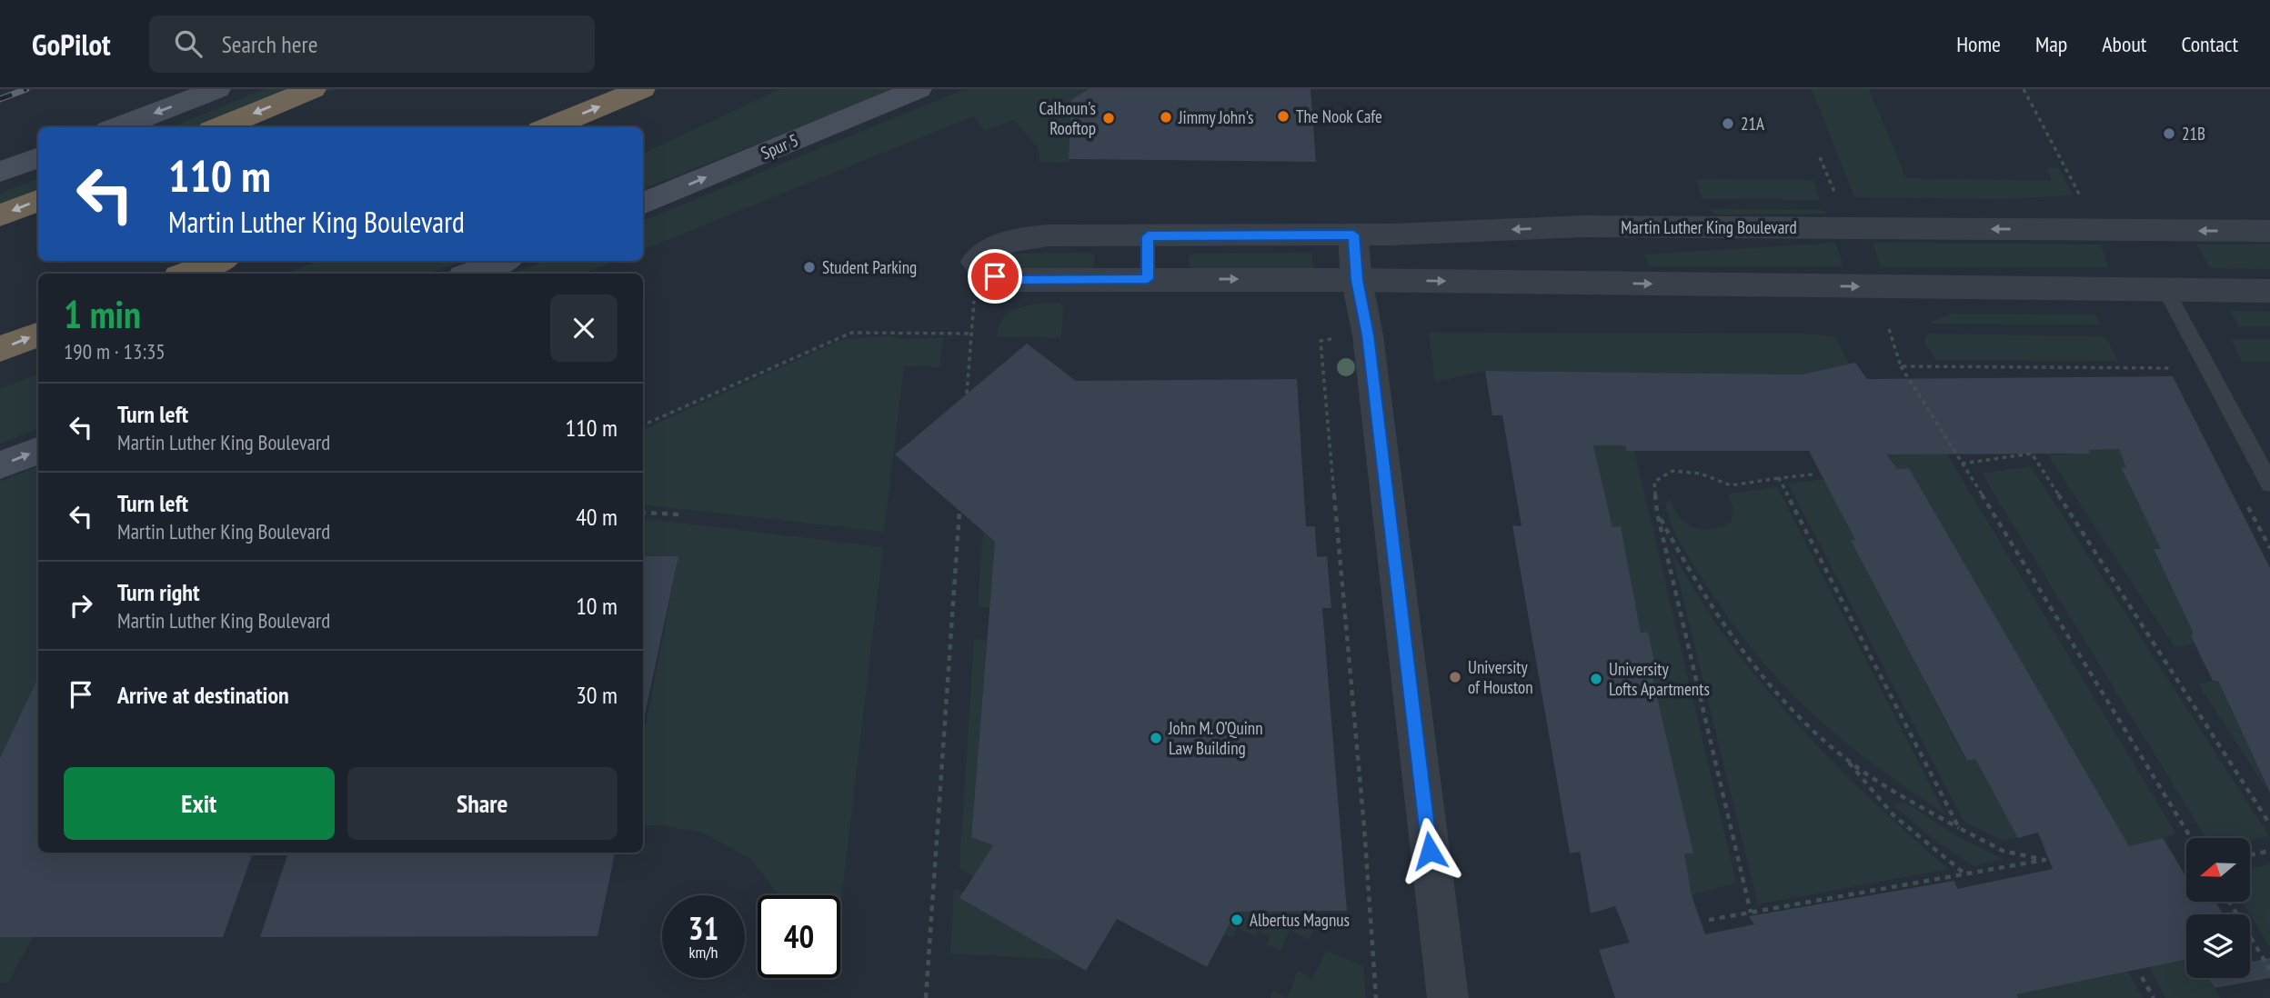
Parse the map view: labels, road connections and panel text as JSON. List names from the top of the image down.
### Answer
{
  "streets": {
    "main road": ["Spur 5"],
    "street": ["Martin Luther King Boulevard"]
  },
  "one_way": ["Spur 5"],
  "places": [
    "The Nook Cafe",
    "Jimmy John's",
    "Calhoun's Rooftop",
    "21A",
    "21B",
    "Student Parking",
    "University of Houston",
    "University Lofts Apartments",
    "John M. O’Quinn Law Building",
    "Albertus Magnus"
  ],
  "north": "left",
  "page": {
    "header": "GoPilot",
    "search": "Search here",
    "nav": [
      "Home",
      "Map",
      "About",
      "Contact"
    ],
    "turn": ["110 m", "Martin Luther King Boulevard"],
    "heading": ["1 min", "190 m · 13:35"],
    "list": [
      {
        "name": "Turn left",
        "note": "Martin Luther King Boulevard",
        "value": "110 m"
      },
      {
        "name": "Turn left",
        "note": "Martin Luther King Boulevard",
        "value": "40 m"
      },
      {
        "name": "Turn right",
        "note": "Martin Luther King Boulevard",
        "value": "10 m"
      },
      {
        "name": "Arrive at destination",
        "value": "30 m"
      }
    ],
    "buttons": ["Exit", "Share"],
    "speed": "31 km/h",
    "limit": "40"
  }
}
